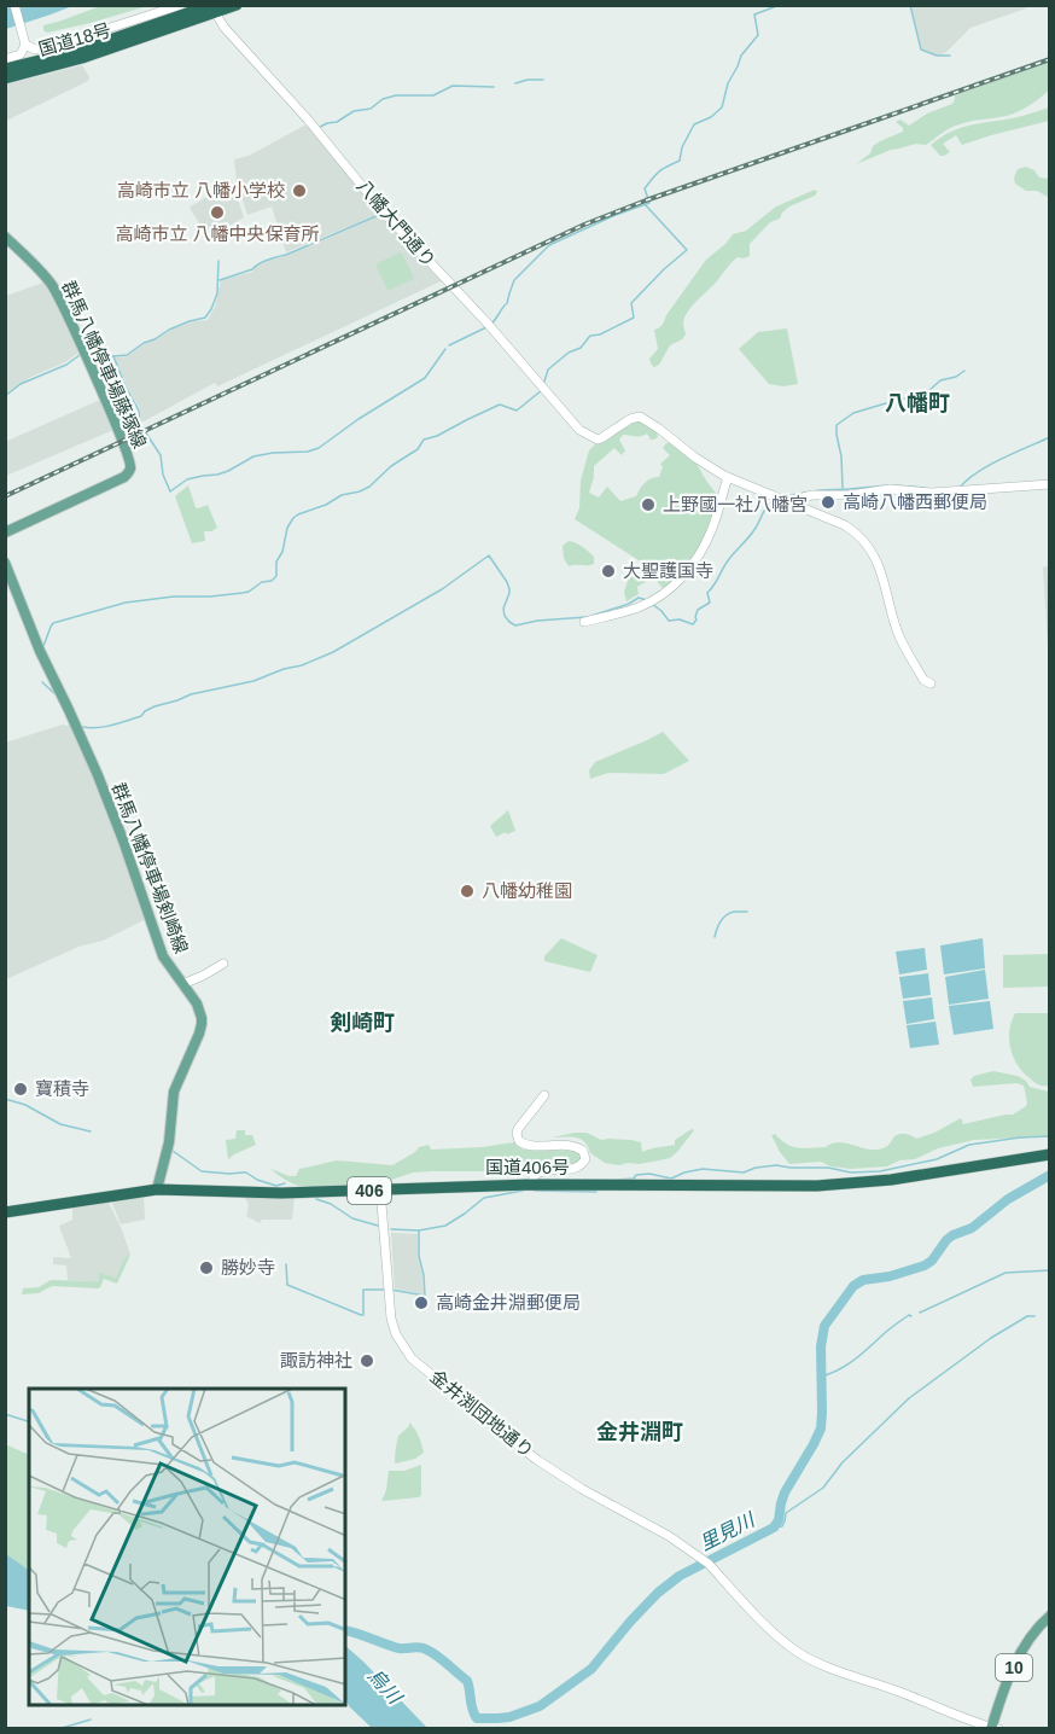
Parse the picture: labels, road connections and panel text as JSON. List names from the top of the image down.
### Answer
{
  "streets": {
    "highway": ["国道18号", "国道406号", "406"],
    "main road": ["群馬八幡停車場藤塚線", "群馬八幡停車場剣崎線", "10"],
    "street": ["八幡大門通り", "金井渕団地通り"]
  },
  "crossings": [
    ["国道18号", "八幡大門通り"],
    ["群馬八幡停車場剣崎線", "国道406号"],
    ["国道406号", "金井渕団地通り"],
    ["金井渕団地通り", "10"]
  ],
  "districts": ["八幡町", "剣崎町", "金井淵町"],
  "water": ["里見川", "烏川"],
  "places": [
    "高崎市立 八幡小学校",
    "高崎市立 八幡中央保育所",
    "高崎八幡西郵便局",
    "上野國一社八幡宮",
    "大聖護国寺",
    "八幡幼稚園",
    "寶積寺",
    "勝妙寺",
    "高崎金井淵郵便局",
    "諏訪神社"
  ]
}
